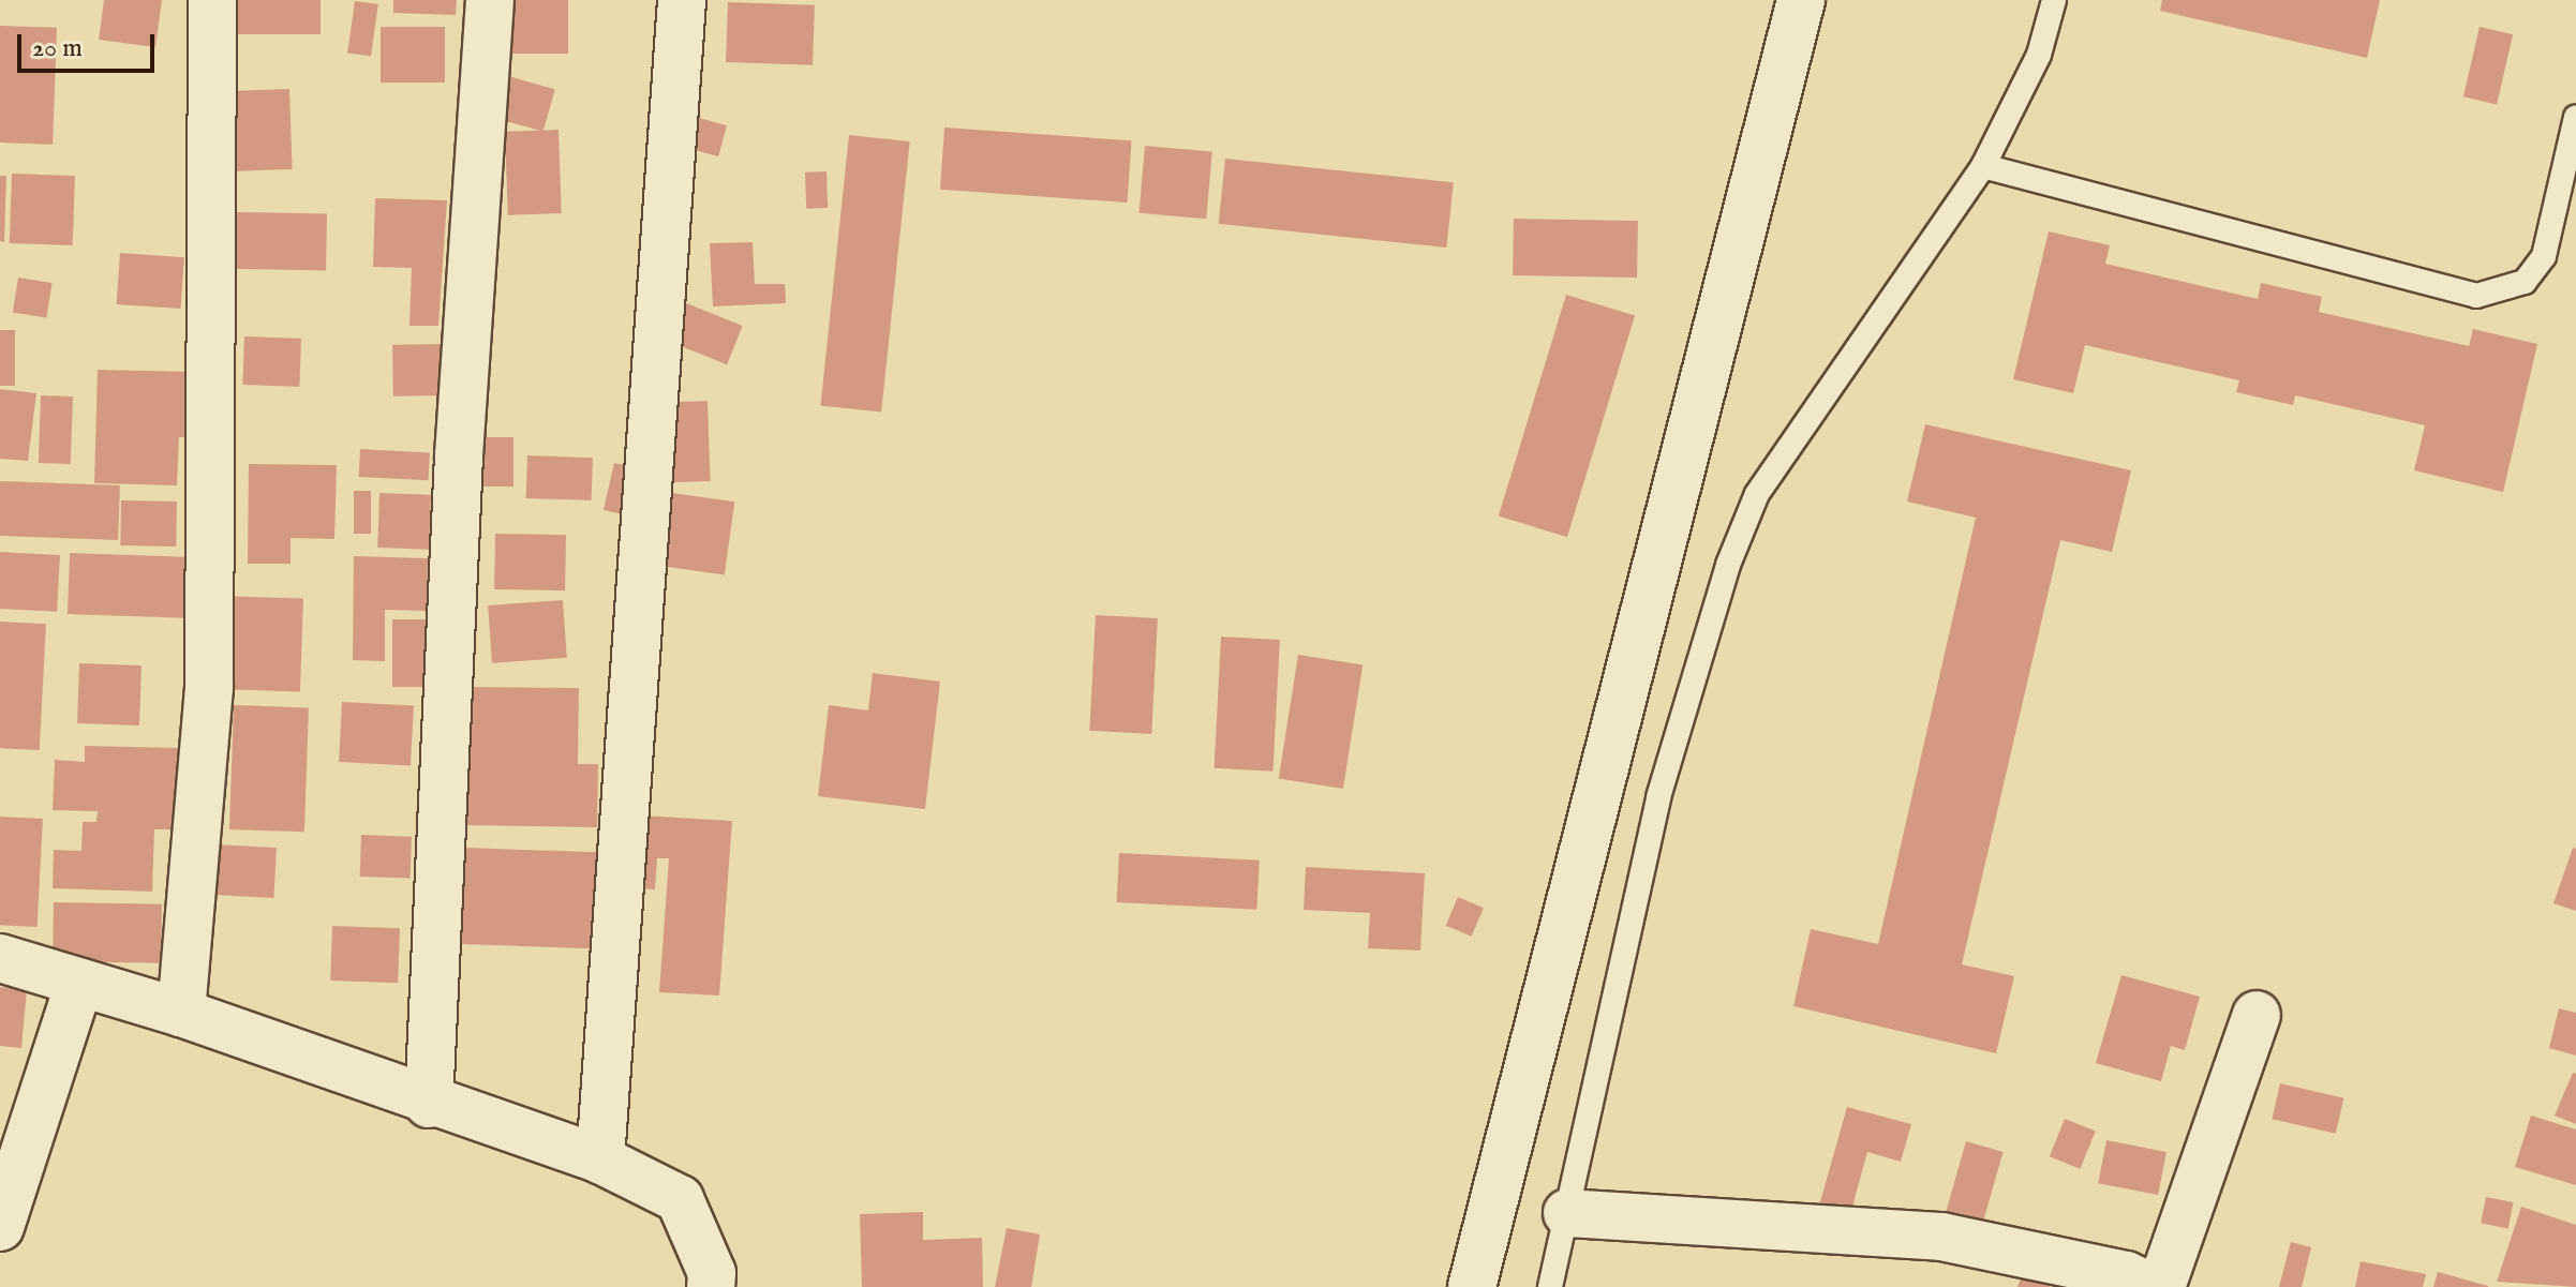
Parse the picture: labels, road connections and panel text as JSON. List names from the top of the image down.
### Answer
{
  "scale_bar": "20 m"
}
